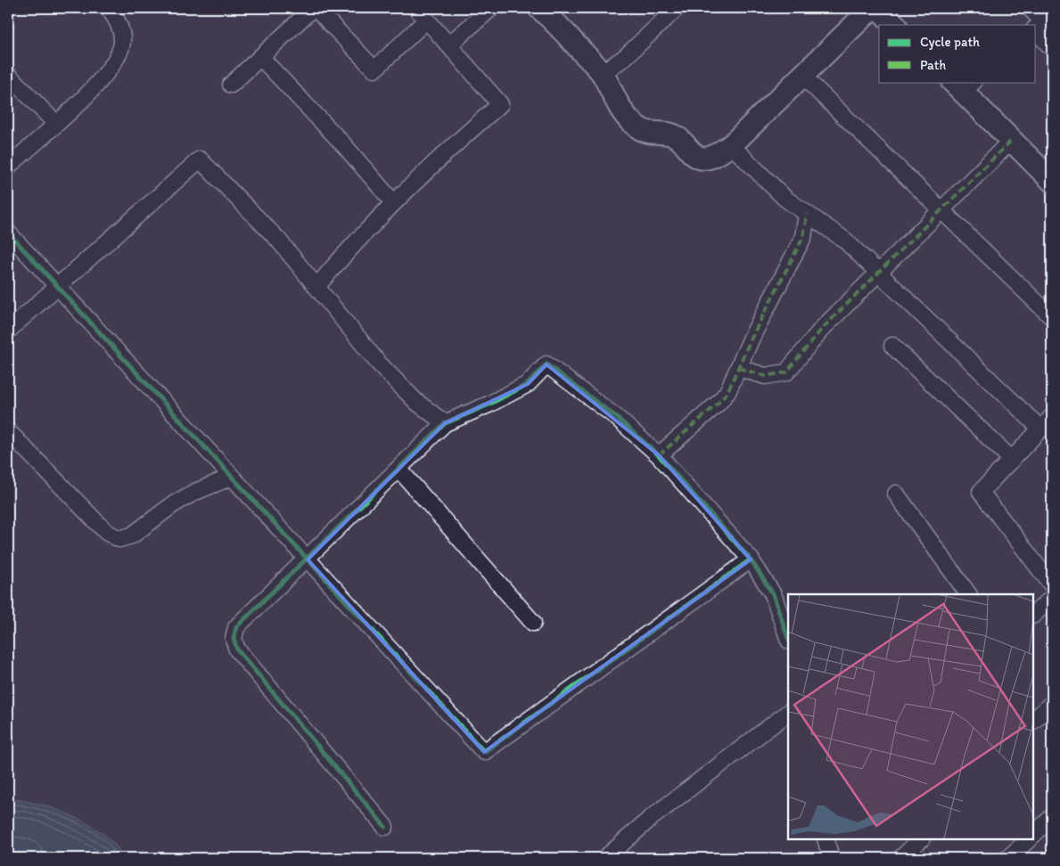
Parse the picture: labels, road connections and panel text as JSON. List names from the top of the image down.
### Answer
{
  "legend": ["Cycle path", "Path"]
}
